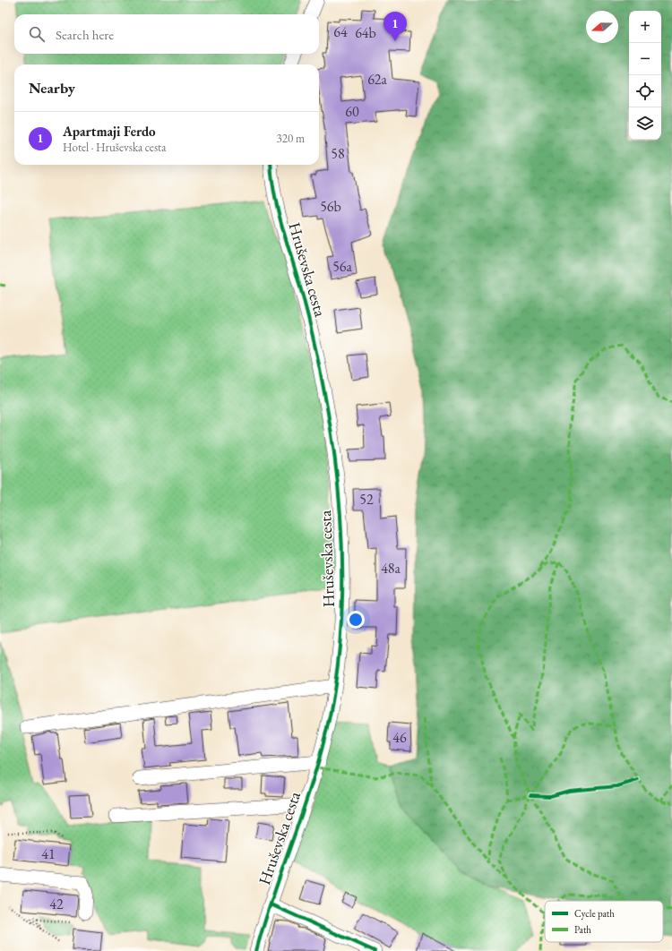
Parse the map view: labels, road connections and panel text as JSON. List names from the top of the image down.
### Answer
{
  "streets": {
    "street": ["Hruševska cesta"]
  },
  "house_numbers": [
    "64",
    "64b",
    "62a",
    "60",
    "58",
    "56b",
    "56a",
    "52",
    "48a",
    "46",
    "41",
    "42"
  ],
  "legend": ["Cycle path", "Path"],
  "north": "left",
  "page": {
    "map_buttons": ["+", "−"],
    "pins": "1",
    "search": "Search here",
    "heading": "Nearby",
    "list": [
      {
        "mark": "1",
        "name": "Apartmaji Ferdo",
        "note": "Hotel · Hruševska cesta",
        "value": "320 m"
      }
    ]
  }
}
